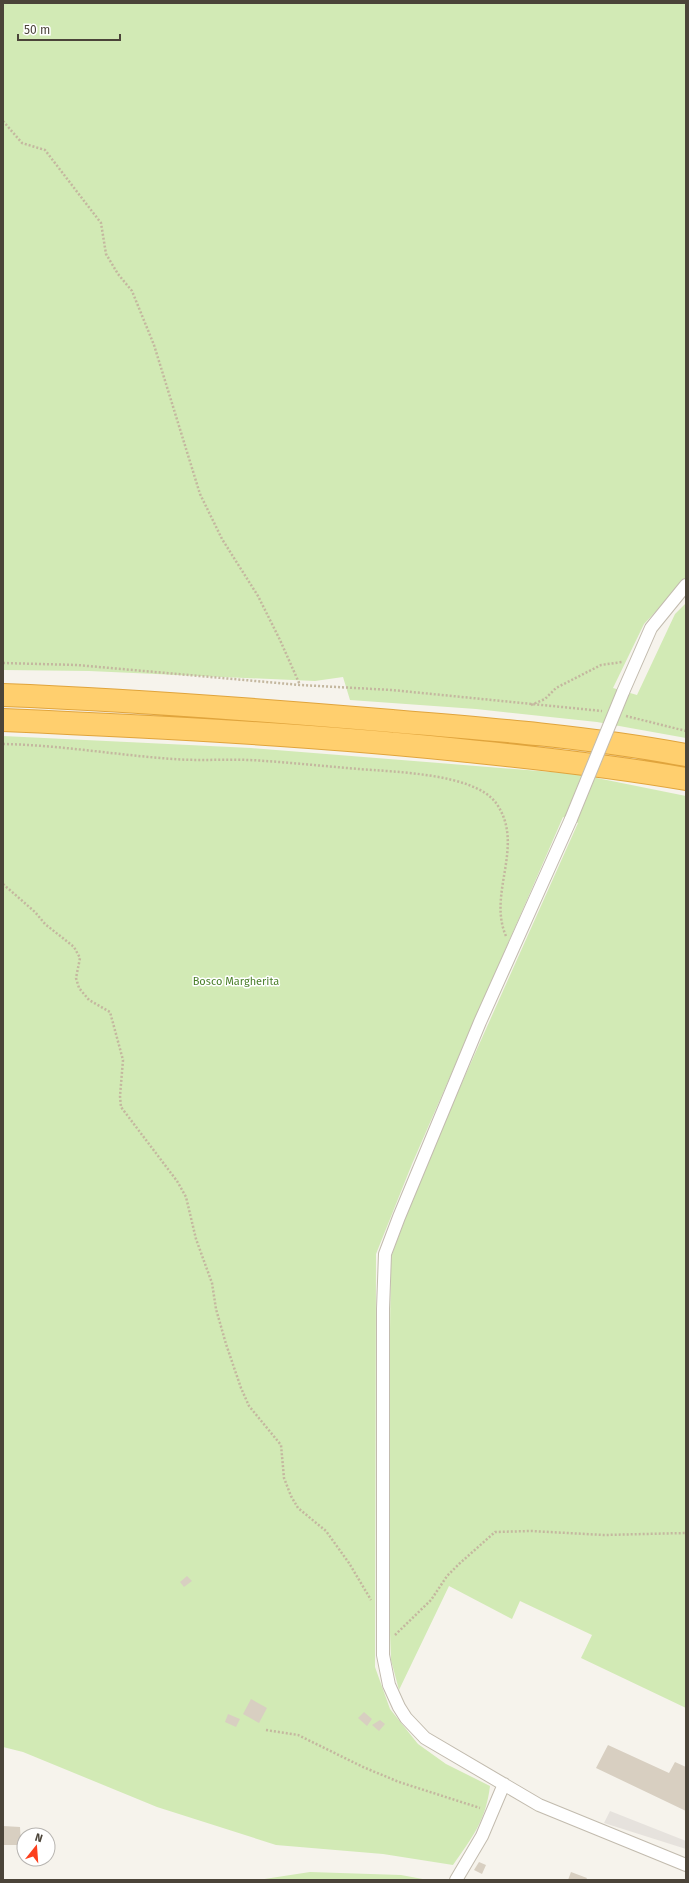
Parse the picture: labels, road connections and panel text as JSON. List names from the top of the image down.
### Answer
{
  "parks": ["Bosco Margherita"],
  "scale_bar": "50 m",
  "north": "top"
}
